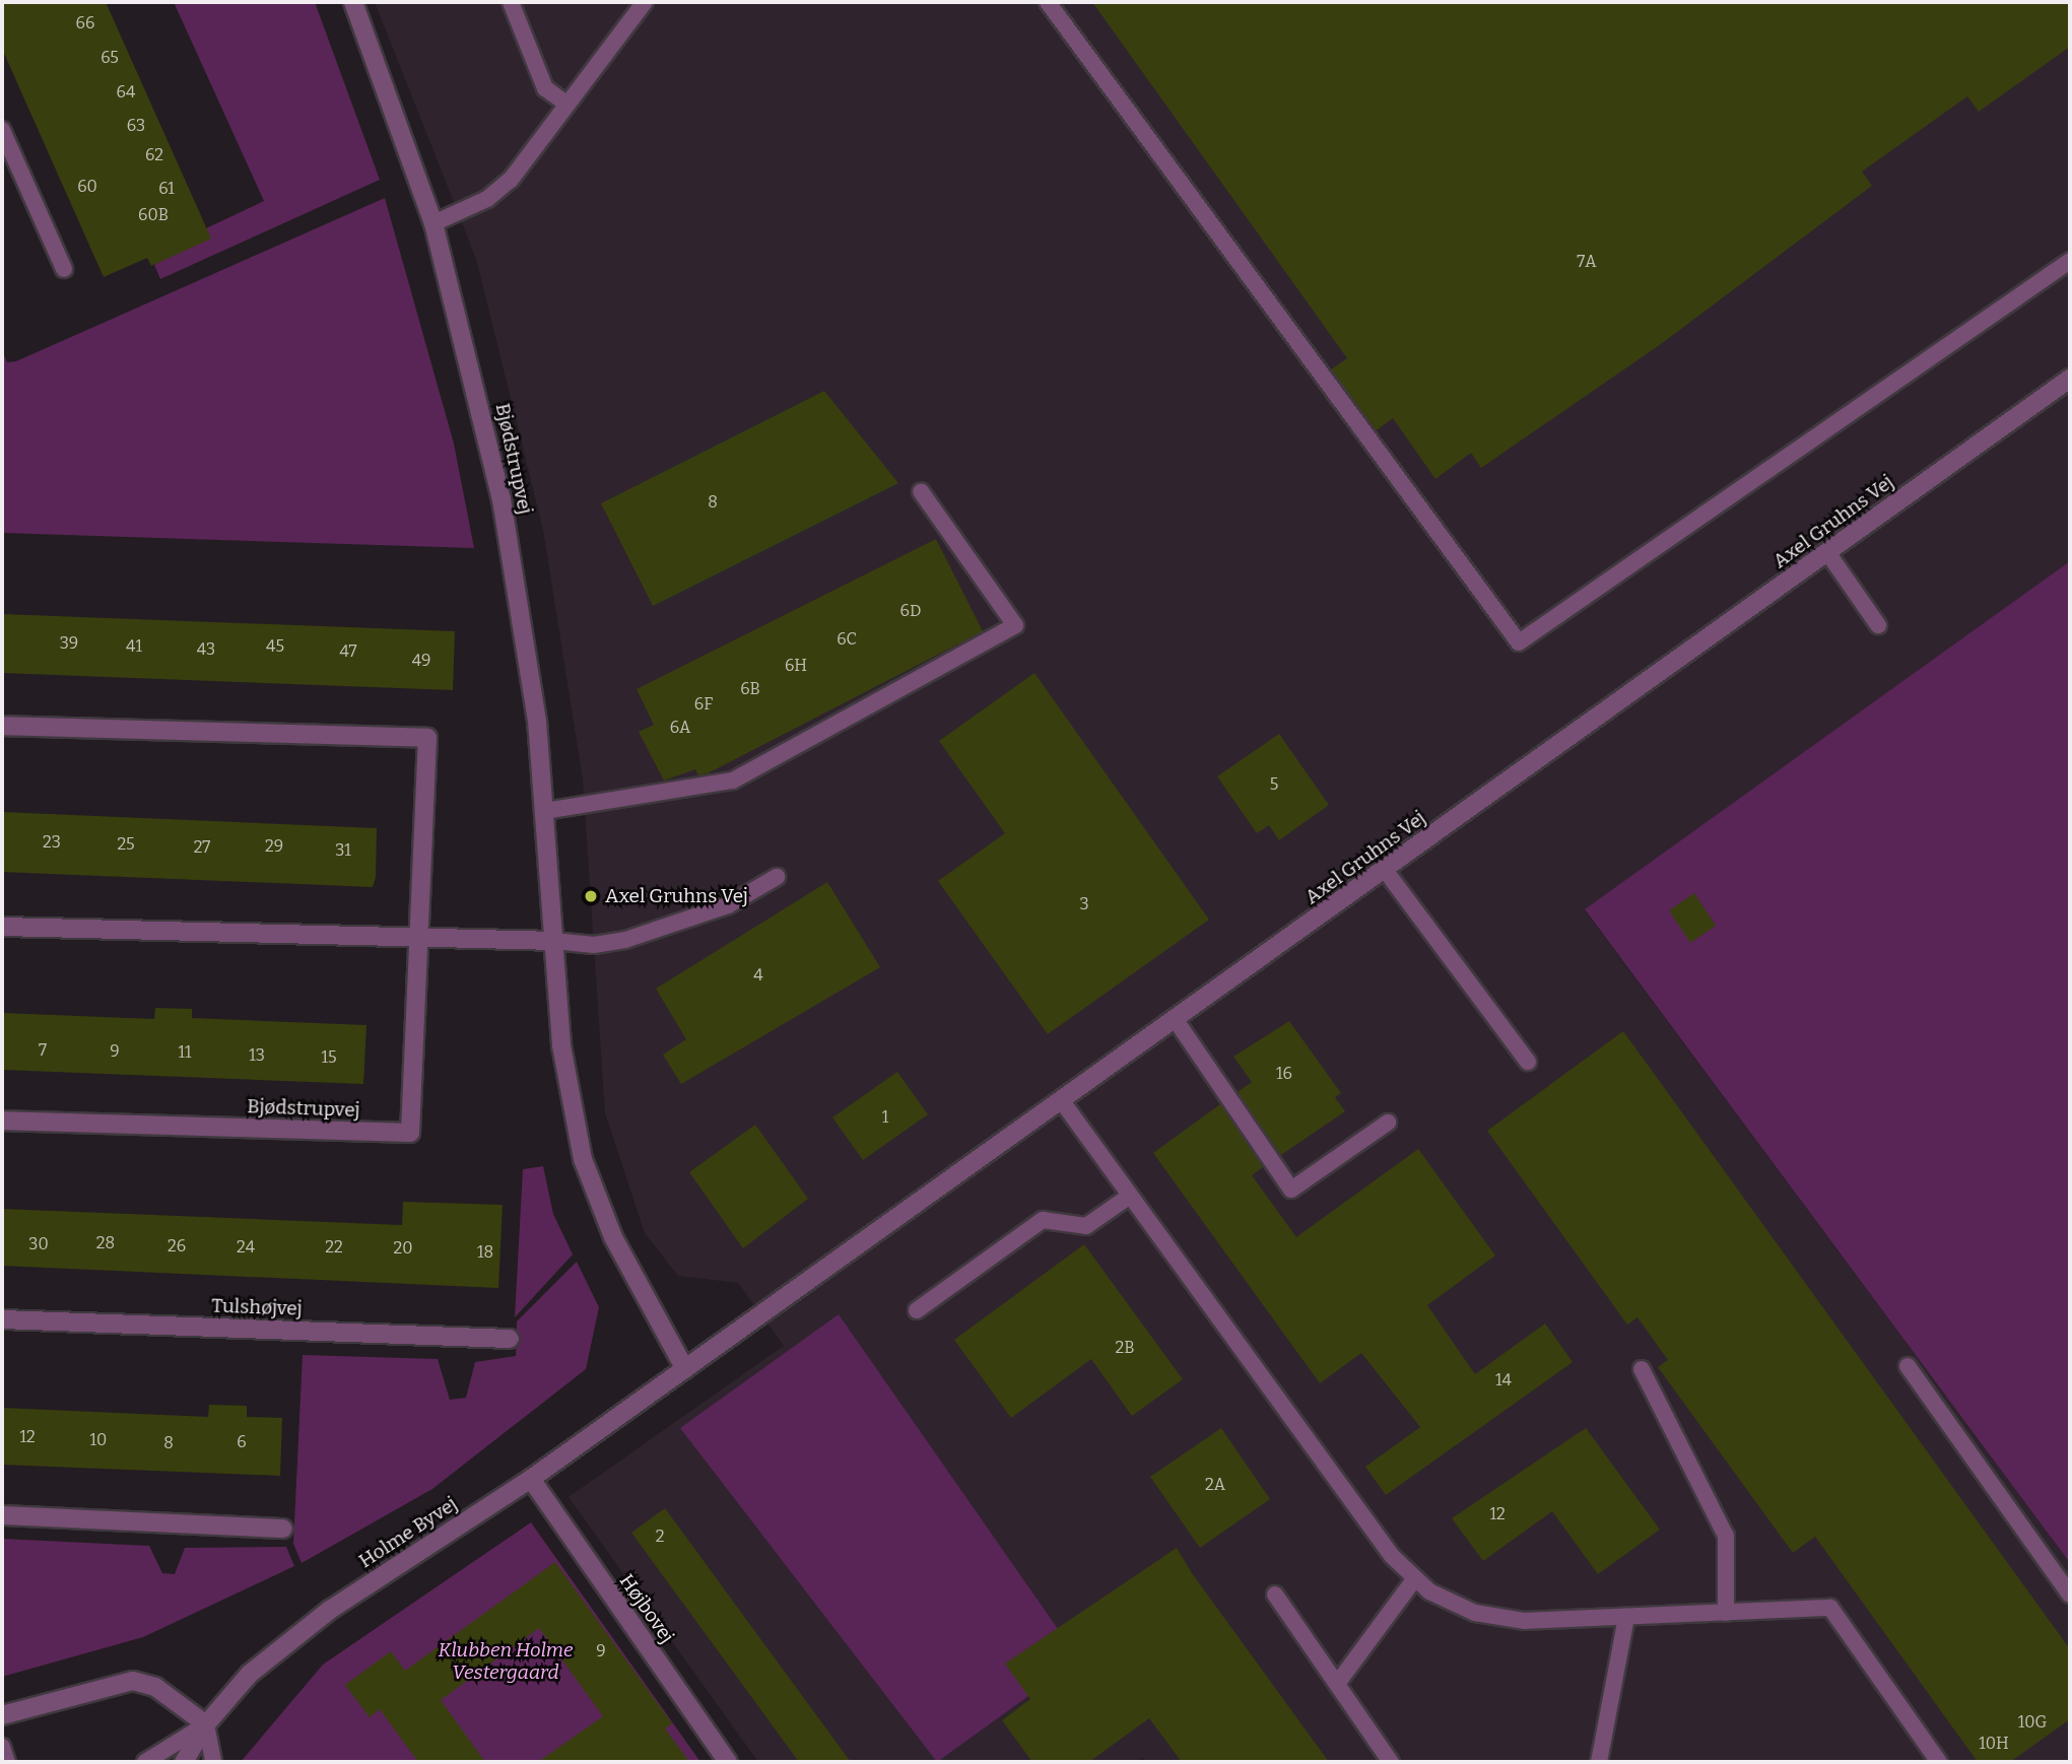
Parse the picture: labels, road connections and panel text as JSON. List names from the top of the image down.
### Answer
{
  "streets": {
    "street": [
      "Bjødstrupvej",
      "Axel Gruhns Vej",
      "Tulshøjvej",
      "Holme Byvej",
      "Højbovej"
    ]
  },
  "crossings": [
    ["Bjødstrupvej", "Axel Gruhns Vej"],
    ["Bjødstrupvej", "Holme Byvej"],
    ["Axel Gruhns Vej", "Holme Byvej"],
    ["Holme Byvej", "Højbovej"]
  ],
  "parks": ["Klubben Holme Vestergaard"],
  "places": ["Axel Gruhns Vej"],
  "house_numbers": [
    "66",
    "65",
    "64",
    "63",
    "62",
    "60",
    "61",
    "60B",
    "7A",
    "8",
    "6D",
    "6C",
    "39",
    "41",
    "45",
    "43",
    "47",
    "49",
    "6H",
    "6B",
    "6F",
    "6A",
    "5",
    "23",
    "25",
    "29",
    "27",
    "31",
    "3",
    "4",
    "7",
    "9",
    "11",
    "13",
    "15",
    "16",
    "1",
    "28",
    "30",
    "26",
    "24",
    "22",
    "20",
    "18",
    "2B",
    "14",
    "12",
    "10",
    "6",
    "8",
    "2A",
    "12",
    "2",
    "9",
    "10G",
    "10H"
  ]
}
